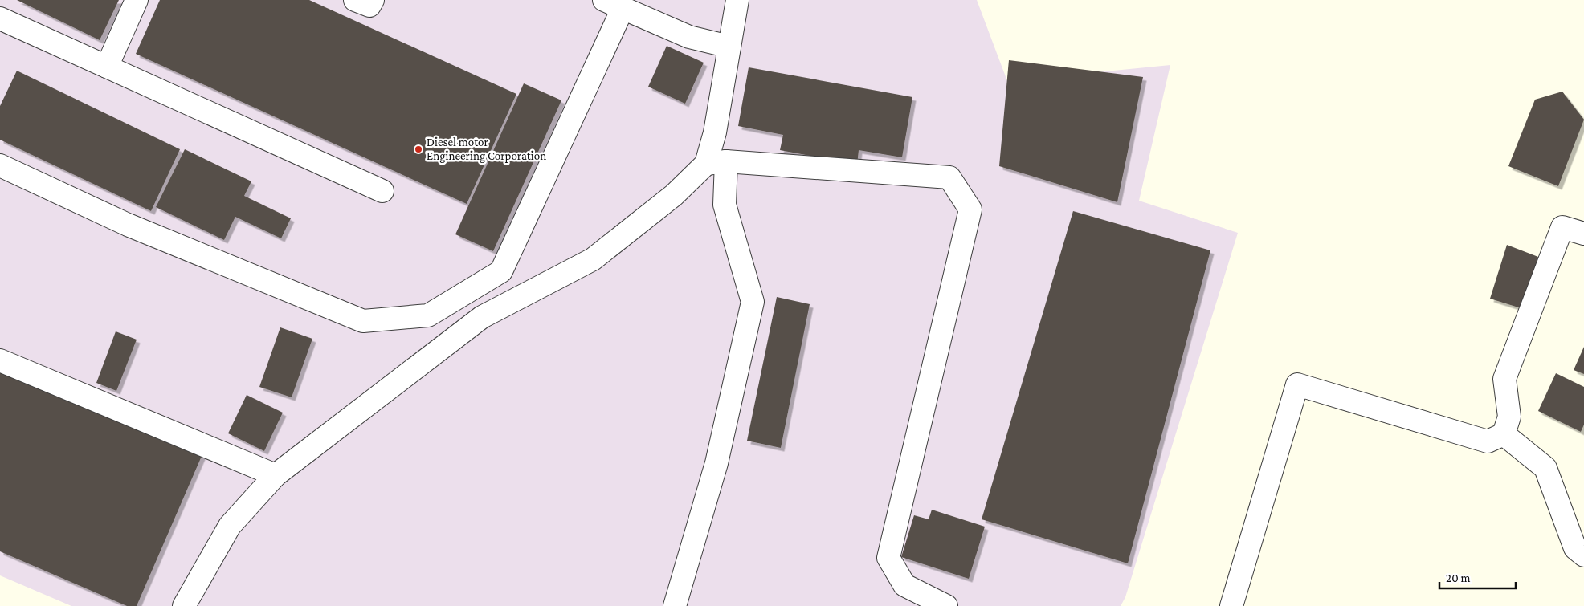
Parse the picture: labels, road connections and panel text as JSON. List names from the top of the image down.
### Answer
{
  "places": ["Diesel motor Engineering Corporation"],
  "scale_bar": "20 m"
}
